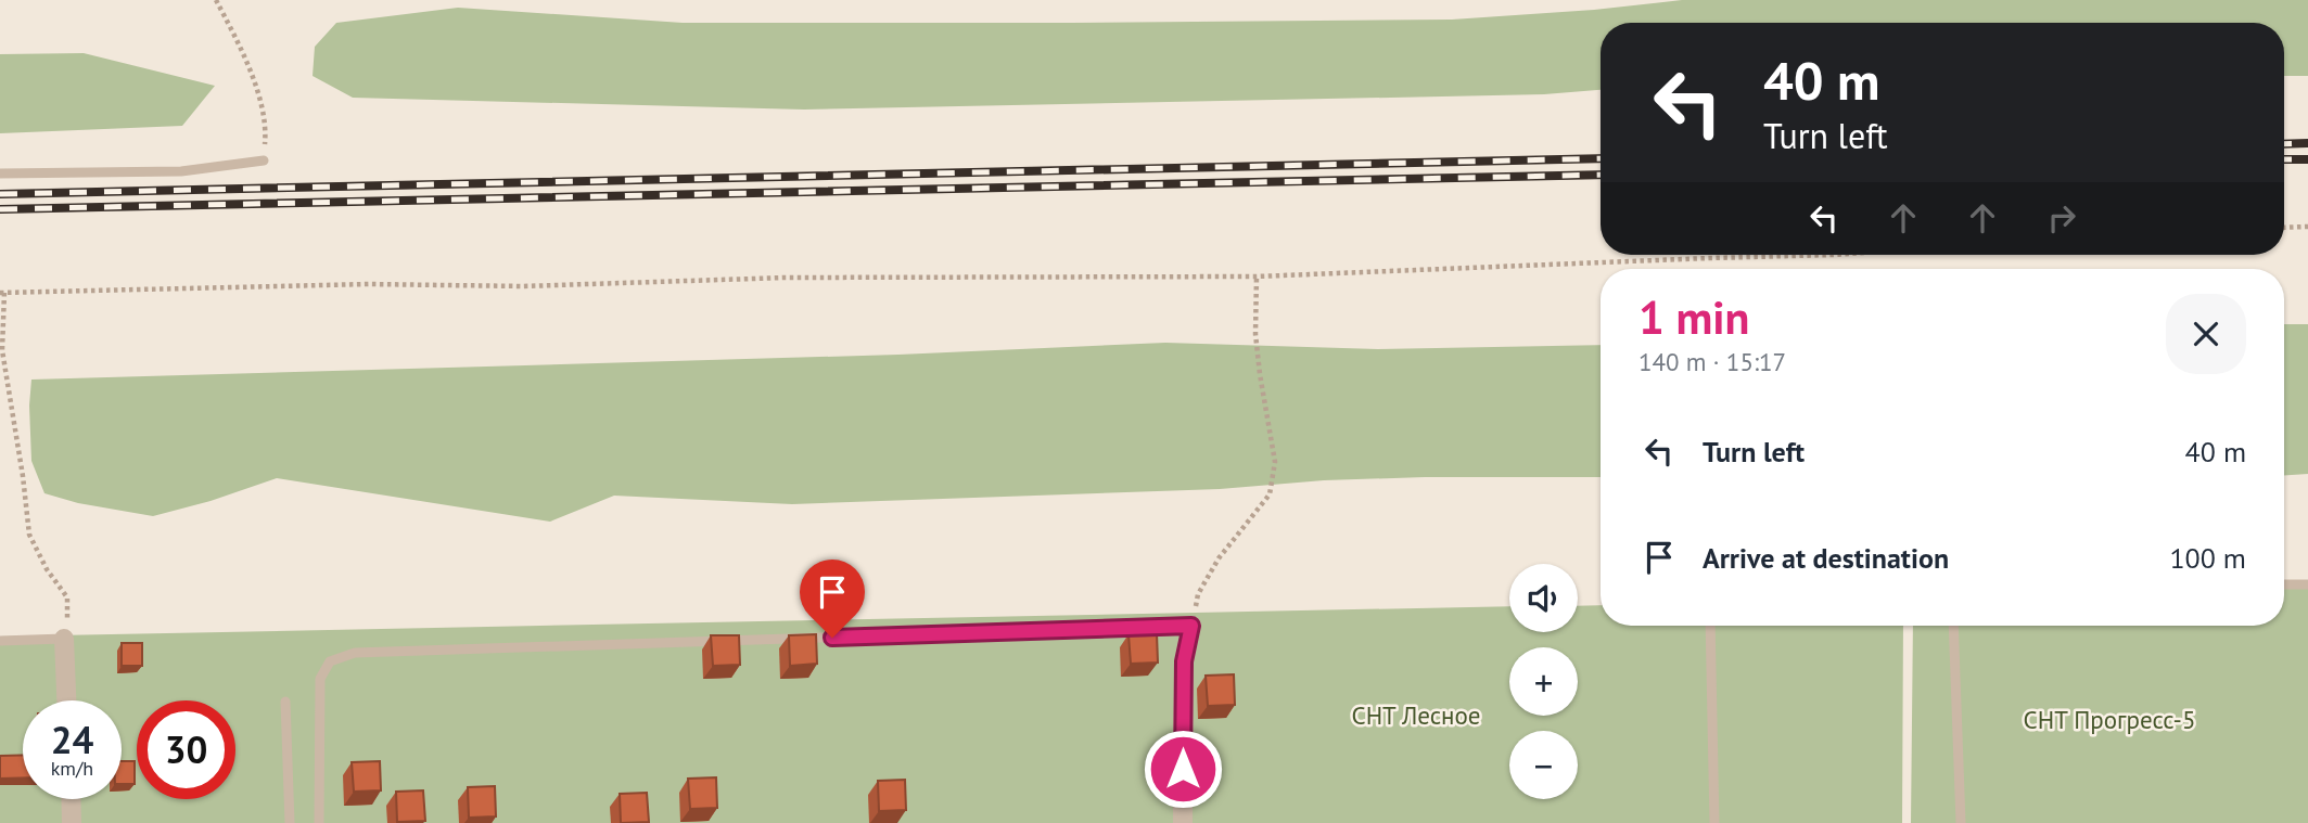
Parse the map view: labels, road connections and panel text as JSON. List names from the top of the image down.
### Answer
{
  "parks": ["СНТ Лесное", "СНТ Прогресс-5"],
  "page": {
    "turn": ["40 m", "Turn left"],
    "heading": ["1 min", "140 m · 15:17"],
    "list": [
      {
        "name": "Turn left",
        "value": "40 m"
      },
      {
        "name": "Arrive at destination",
        "value": "100 m"
      }
    ],
    "map_buttons": ["+", "−"],
    "speed": "24 km/h",
    "limit": "30"
  }
}
